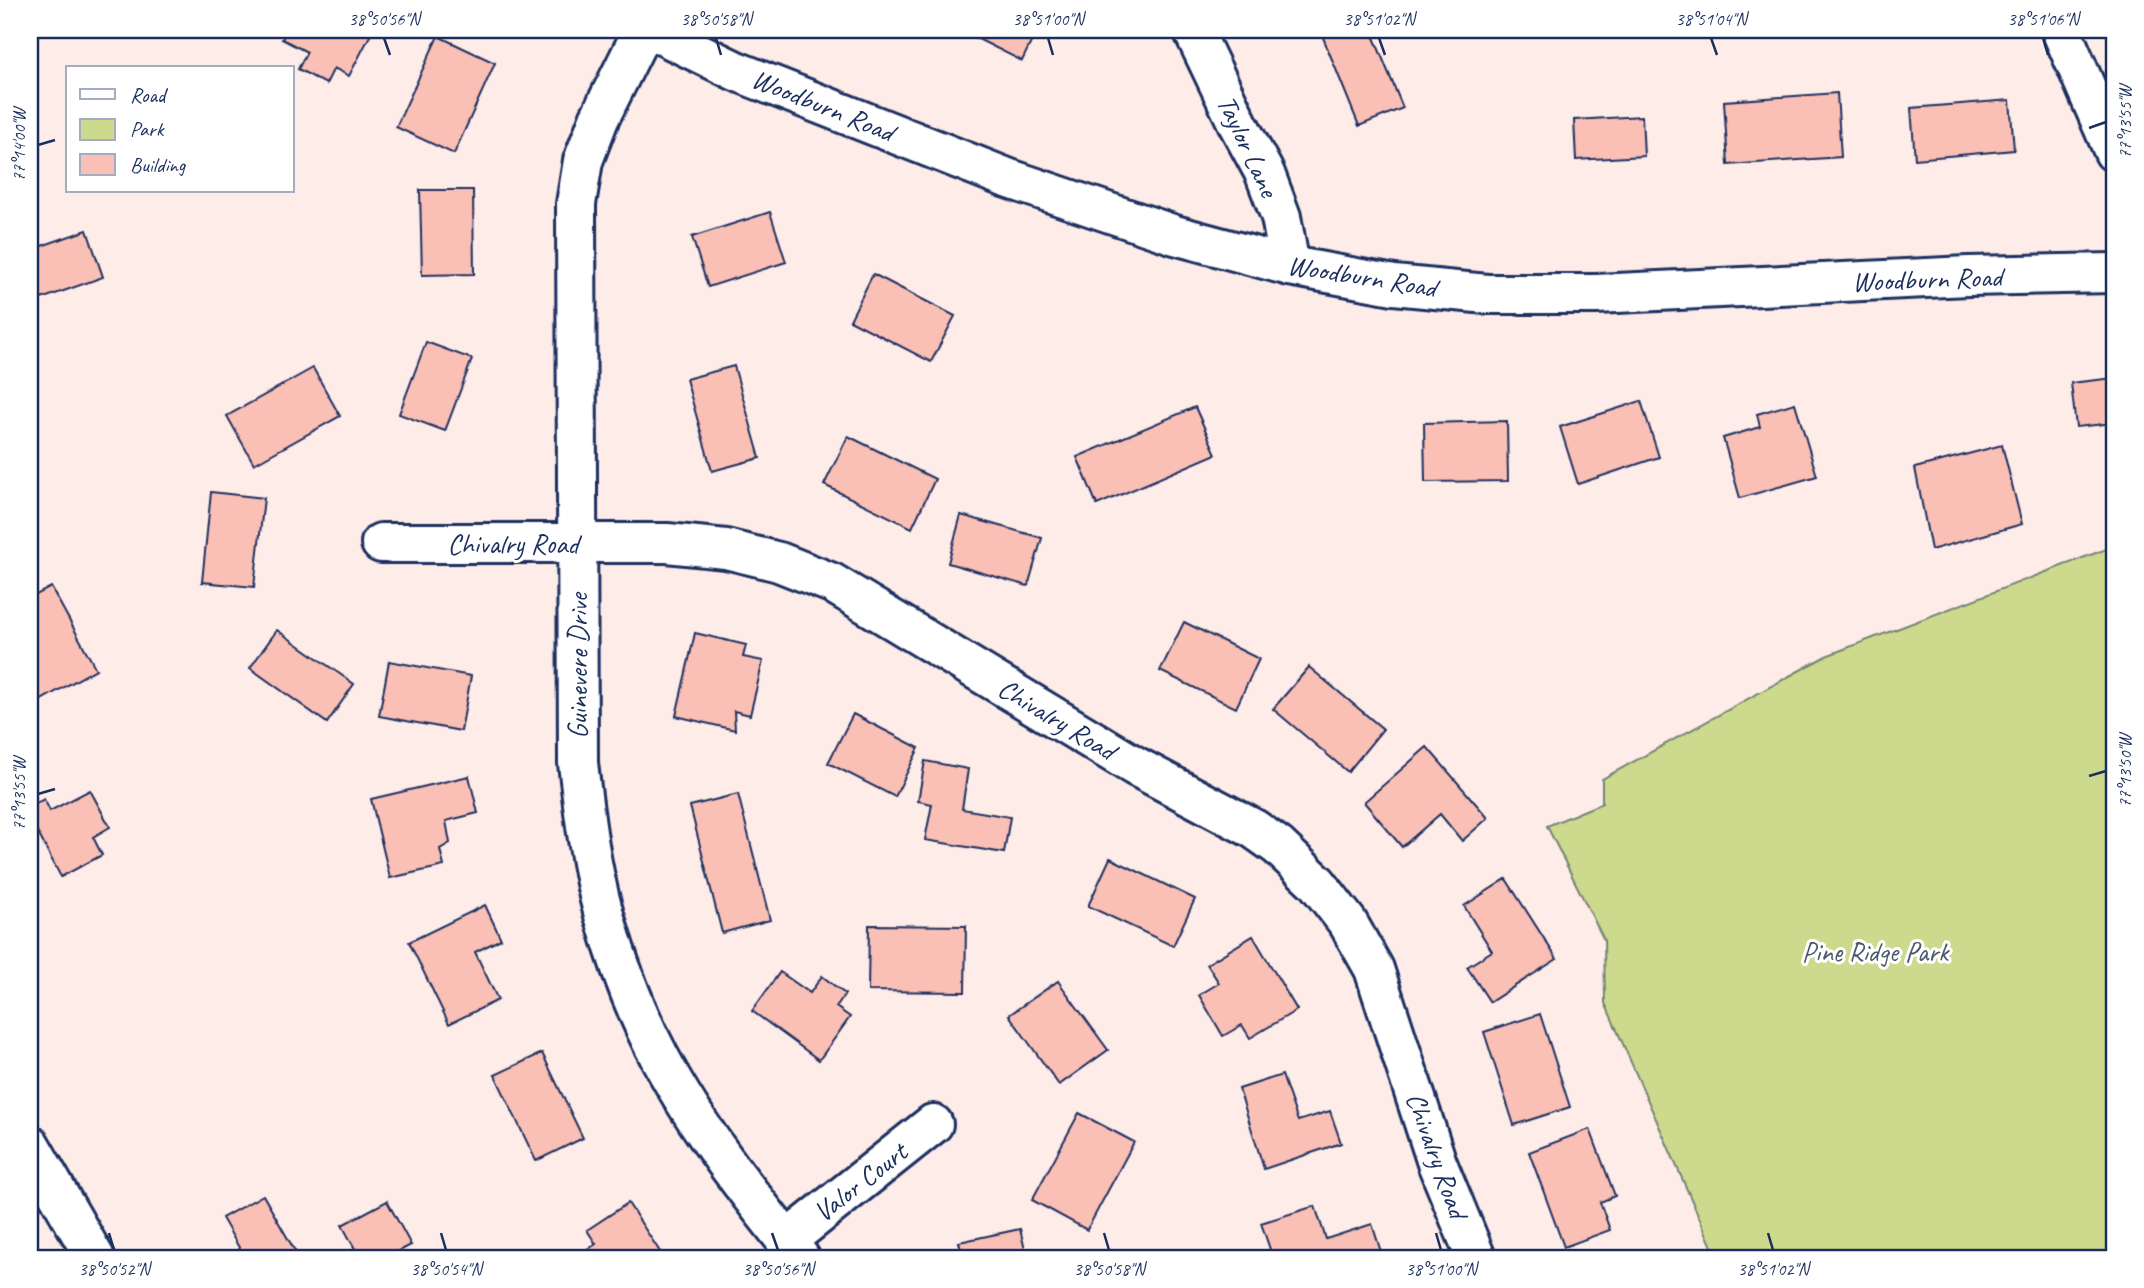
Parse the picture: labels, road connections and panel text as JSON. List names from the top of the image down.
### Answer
{
  "streets": {
    "street": [
      "Woodburn Road",
      "Taylor Lane",
      "Chivalry Road",
      "Guinevere Drive",
      "Valor Court"
    ]
  },
  "crossings": [
    ["Woodburn Road", "Taylor Lane"],
    ["Chivalry Road", "Guinevere Drive"],
    ["Guinevere Drive", "Valor Court"]
  ],
  "parks": ["Pine Ridge Park"],
  "legend": ["Road", "Park", "Building"],
  "coordinates": [
    "38°50'56\"N",
    "38°50'58\"N",
    "38°51'00\"N",
    "38°51'02\"N",
    "38°51'04\"N",
    "38°51'06\"N",
    "77°13'55\"W",
    "77°14'00\"W",
    "77°13'50\"W",
    "38°50'52\"N",
    "38°50'54\"N"
  ]
}
